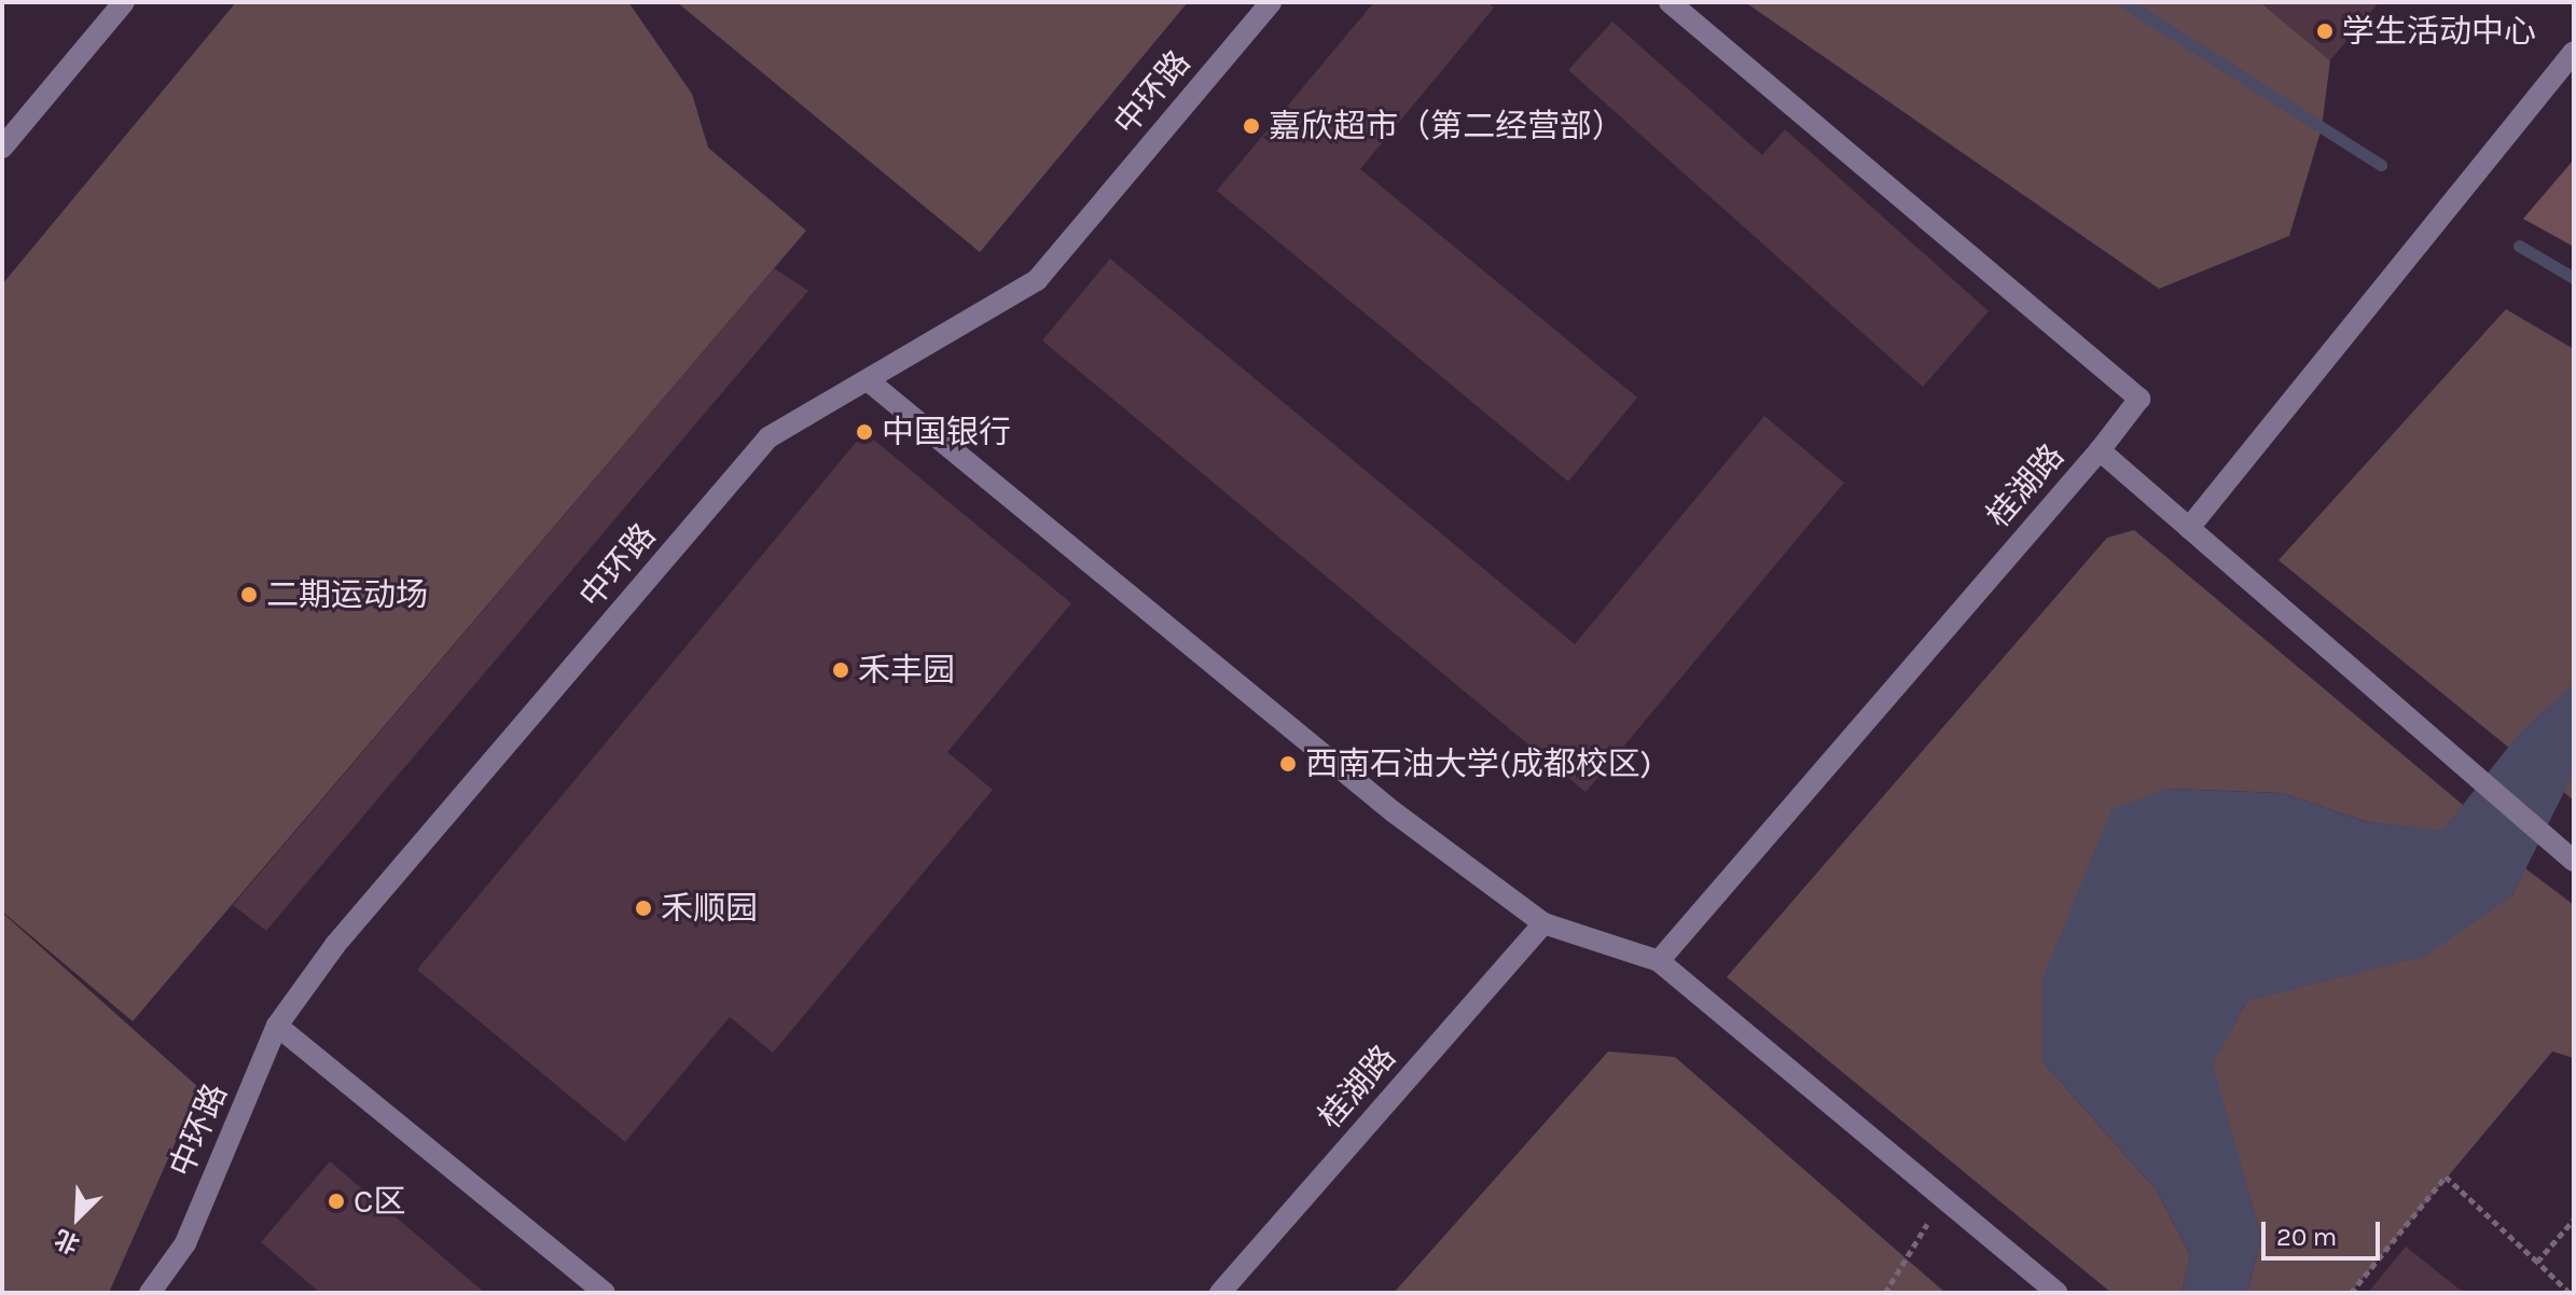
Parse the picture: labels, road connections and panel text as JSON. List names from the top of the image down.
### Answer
{
  "streets": {
    "street": ["中环路", "桂湖路"]
  },
  "places": [
    "学生活动中心",
    "嘉欣超市（第二经营部）",
    "中国银行",
    "二期运动场",
    "禾丰园",
    "西南石油大学(成都校区)",
    "禾顺园",
    "C区"
  ],
  "scale_bar": "20 m",
  "north": "bottom left"
}
